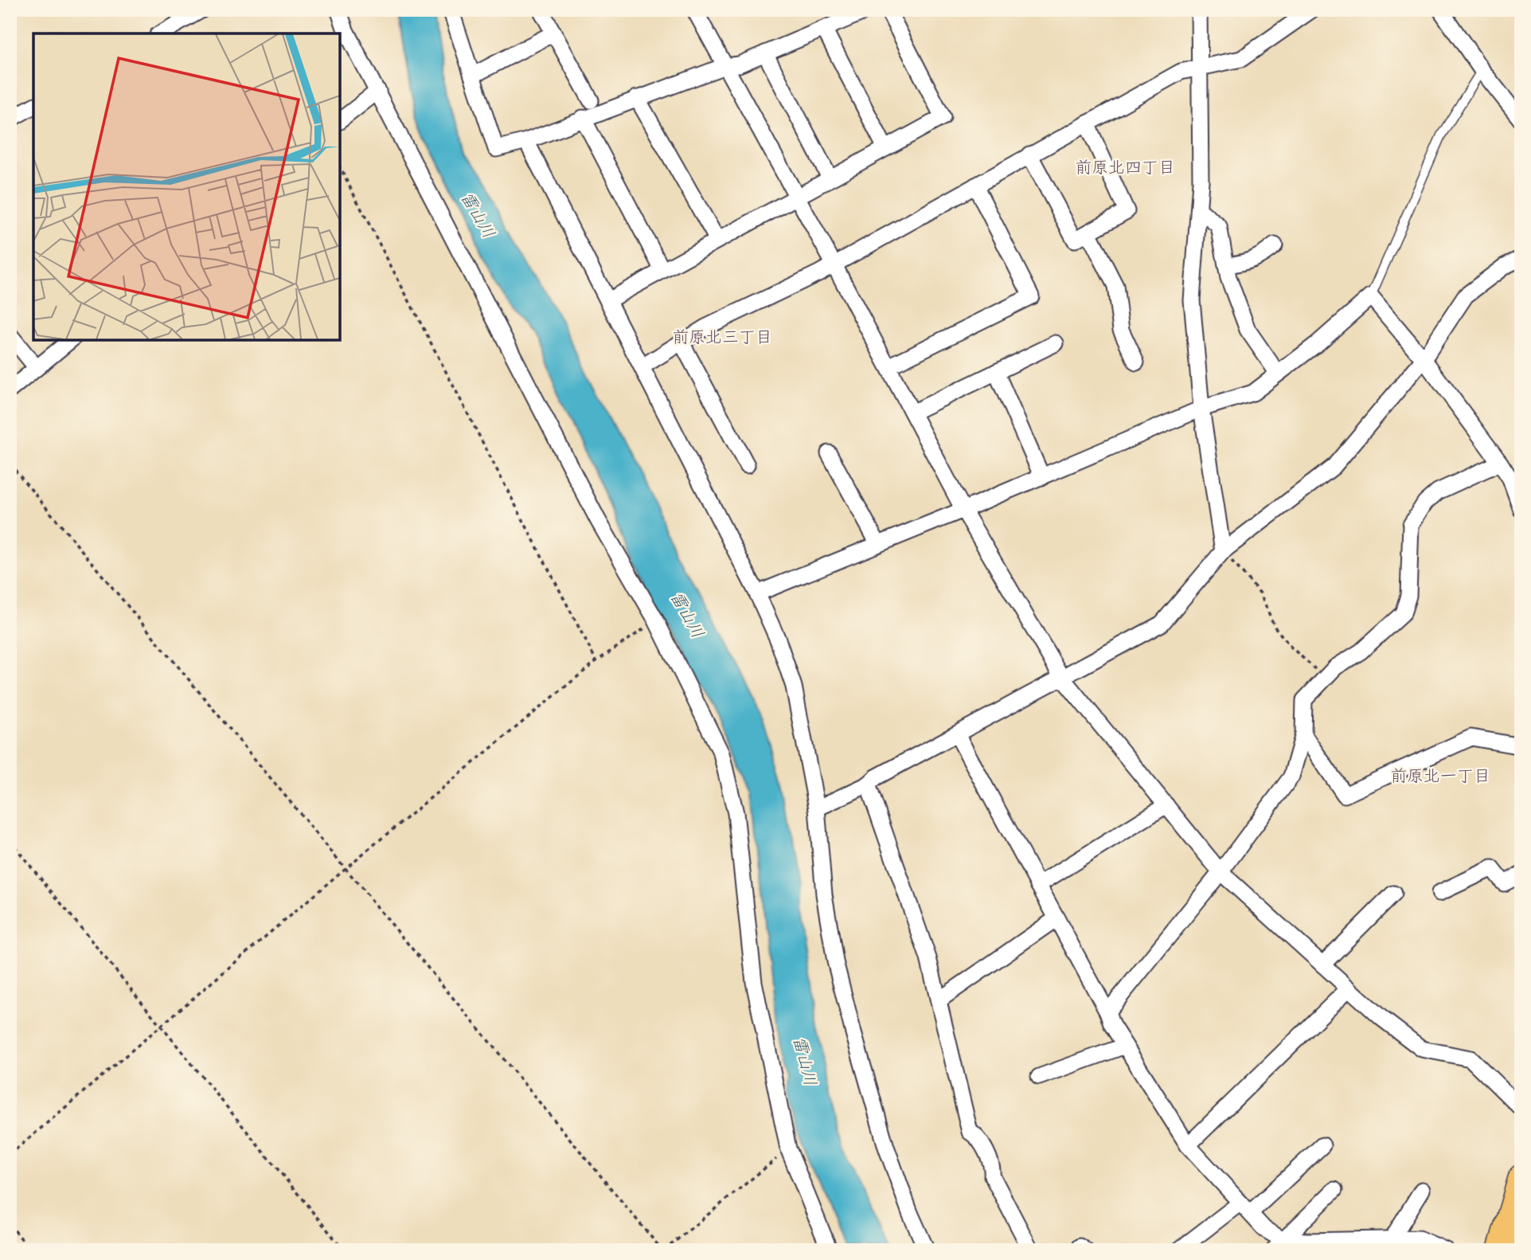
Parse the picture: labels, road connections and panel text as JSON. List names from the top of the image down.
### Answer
{
  "districts": ["前原北四丁目", "前原北三丁目", "前原北一丁目"],
  "water": ["雷山川"]
}
